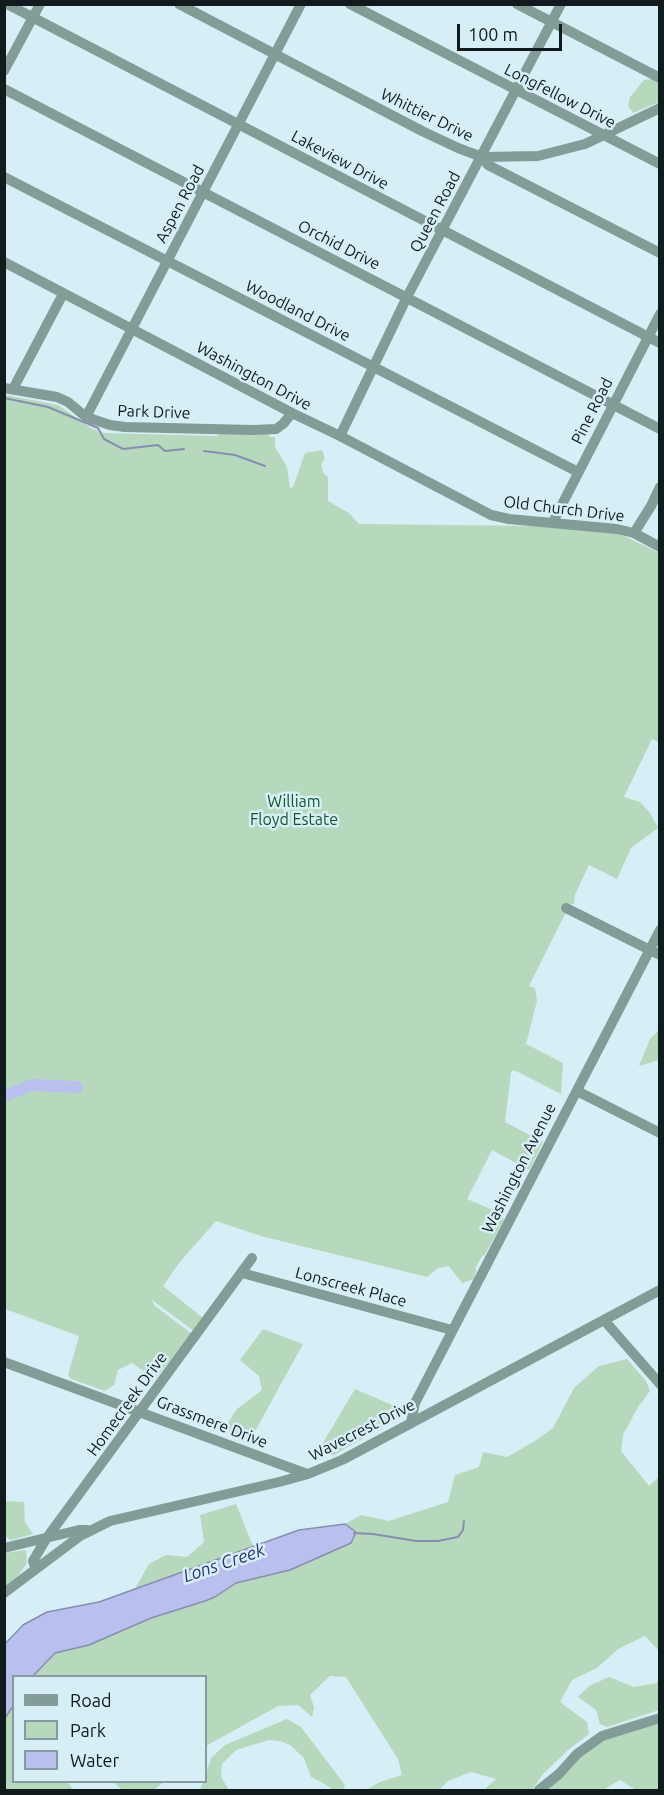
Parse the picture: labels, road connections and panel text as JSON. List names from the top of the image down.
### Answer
{
  "streets": {
    "street": [
      "Longfellow Drive",
      "Whittier Drive",
      "Lakeview Drive",
      "Aspen Road",
      "Queen Road",
      "Orchid Drive",
      "Woodland Drive",
      "Washington Drive",
      "Pine Road",
      "Park Drive",
      "Old Church Drive",
      "Washington Avenue",
      "Lonscreek Place",
      "Homecreek Drive",
      "Grassmere Drive",
      "Wavecrest Drive"
    ]
  },
  "crossings": [
    ["Longfellow Drive", "Queen Road"],
    ["Whittier Drive", "Aspen Road"],
    ["Whittier Drive", "Queen Road"],
    ["Lakeview Drive", "Aspen Road"],
    ["Lakeview Drive", "Queen Road"],
    ["Lakeview Drive", "Pine Road"],
    ["Aspen Road", "Orchid Drive"],
    ["Aspen Road", "Woodland Drive"],
    ["Aspen Road", "Washington Drive"],
    ["Aspen Road", "Park Drive"],
    ["Queen Road", "Orchid Drive"],
    ["Queen Road", "Woodland Drive"],
    ["Queen Road", "Washington Drive"],
    ["Orchid Drive", "Pine Road"],
    ["Woodland Drive", "Pine Road"],
    ["Washington Drive", "Park Drive"],
    ["Washington Drive", "Old Church Drive"],
    ["Pine Road", "Old Church Drive"],
    ["Washington Avenue", "Lonscreek Place"],
    ["Washington Avenue", "Wavecrest Drive"],
    ["Lonscreek Place", "Homecreek Drive"],
    ["Homecreek Drive", "Grassmere Drive"],
    ["Homecreek Drive", "Wavecrest Drive"],
    ["Grassmere Drive", "Wavecrest Drive"]
  ],
  "water": ["Lons Creek"],
  "parks": ["William Floyd Estate"],
  "legend": ["Road", "Park", "Water"],
  "scale_bar": "100 m"
}
